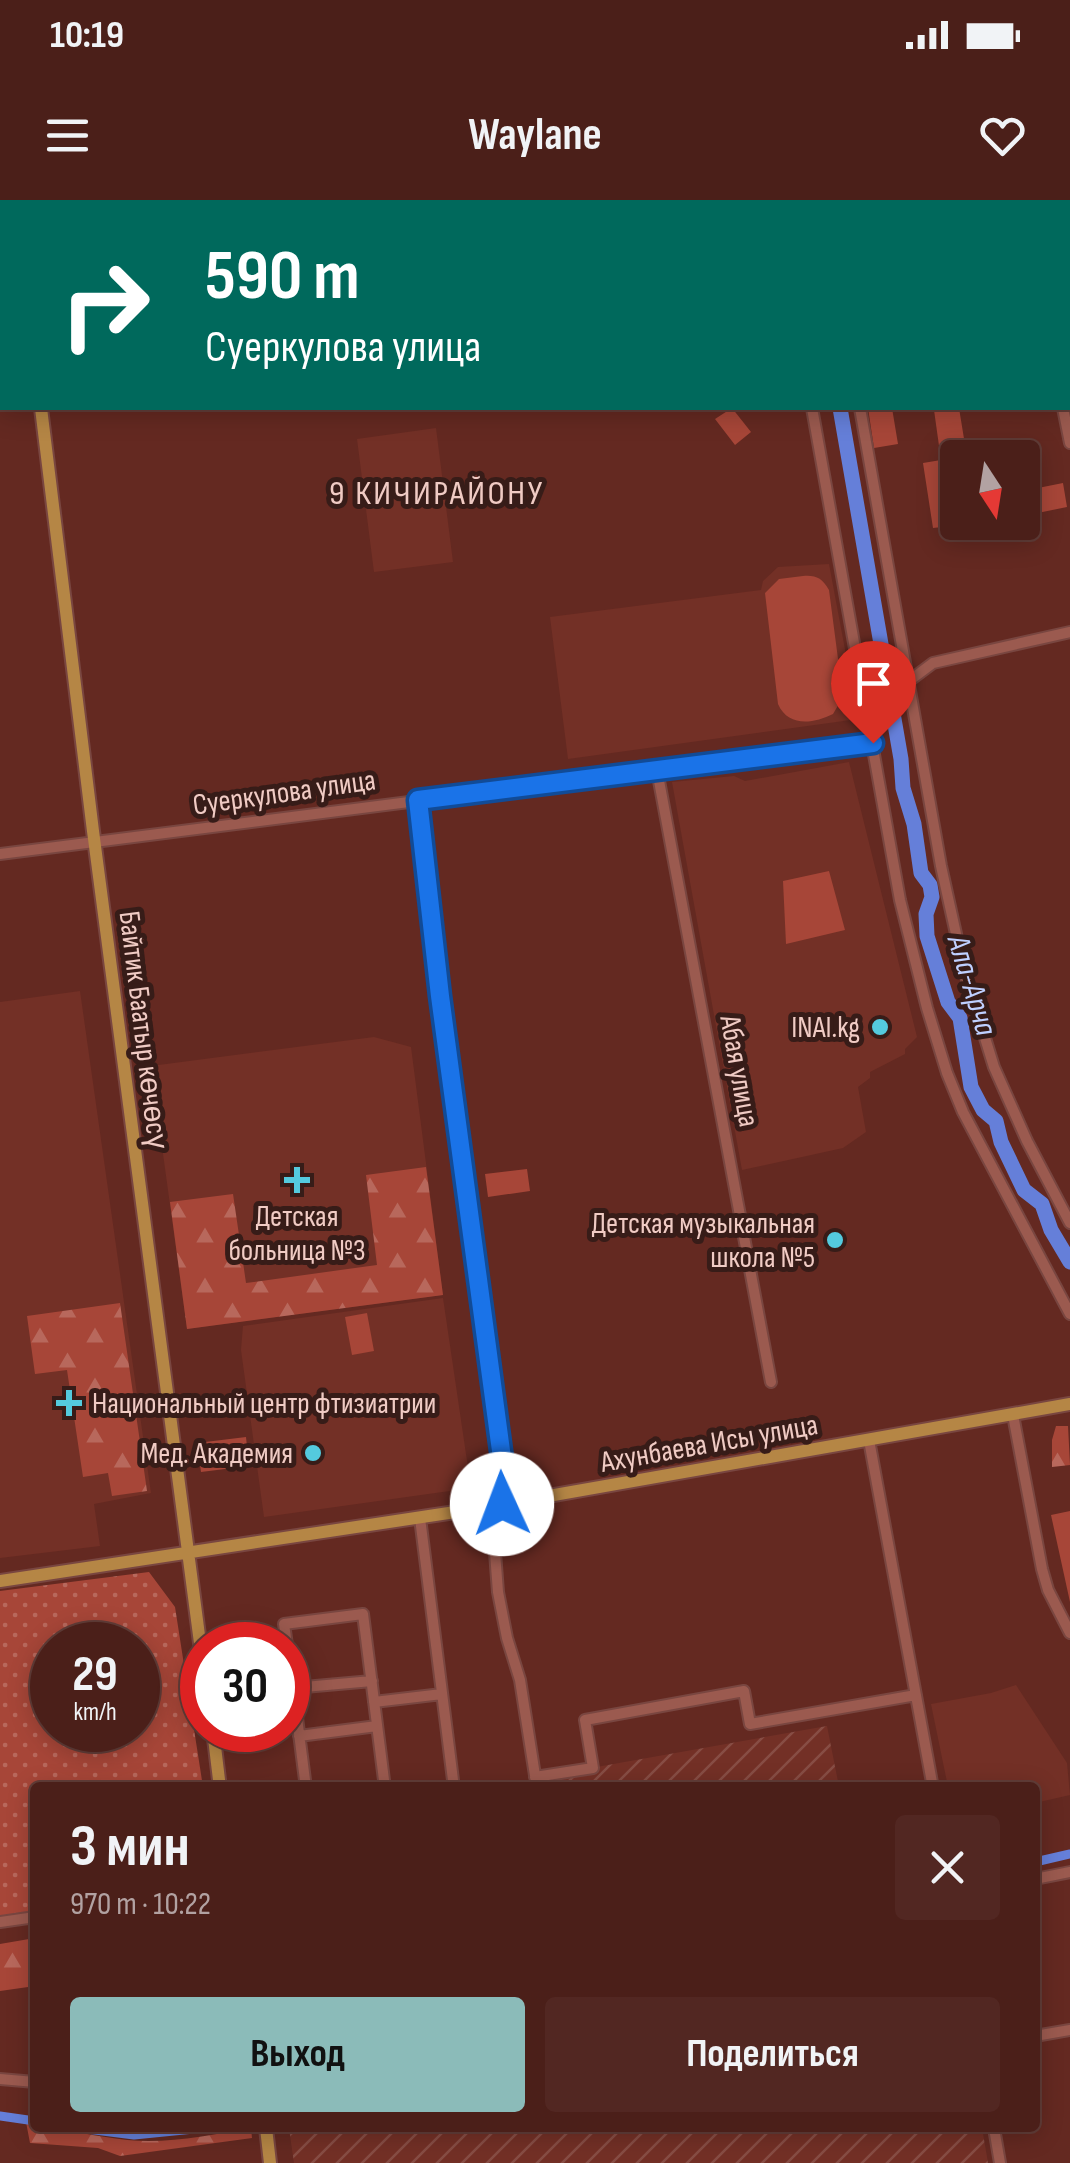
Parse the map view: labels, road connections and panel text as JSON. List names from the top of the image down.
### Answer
{
  "streets": {
    "main road": ["Байтик Баатыр көчөсү", "Ахунбаева Исы улица"],
    "street": ["Суеркулова улица", "Абая улица"]
  },
  "crossings": [
    ["Суеркулова улица", "Байтик Баатыр көчөсү"],
    ["Суеркулова улица", "Абая улица"],
    ["Байтик Баатыр көчөсү", "Ахунбаева Исы улица"]
  ],
  "districts": ["9 КИЧИРАЙОНУ"],
  "water": ["Ала-Арча"],
  "places": {
    "other": ["INAI.kg", "Детская музыкальная школа №5", "Мед. Академия"],
    "health": ["Детская больница №3", "Национальный центр фтизиатрии"]
  },
  "north": "bottom",
  "page": {
    "status": "10:19",
    "header": "Waylane",
    "turn": ["590 m", "Суеркулова улица"],
    "speed": "29 km/h",
    "limit": "30",
    "heading": ["3 мин", "970 m · 10:22"],
    "buttons": ["Выход", "Поделиться"]
  }
}
